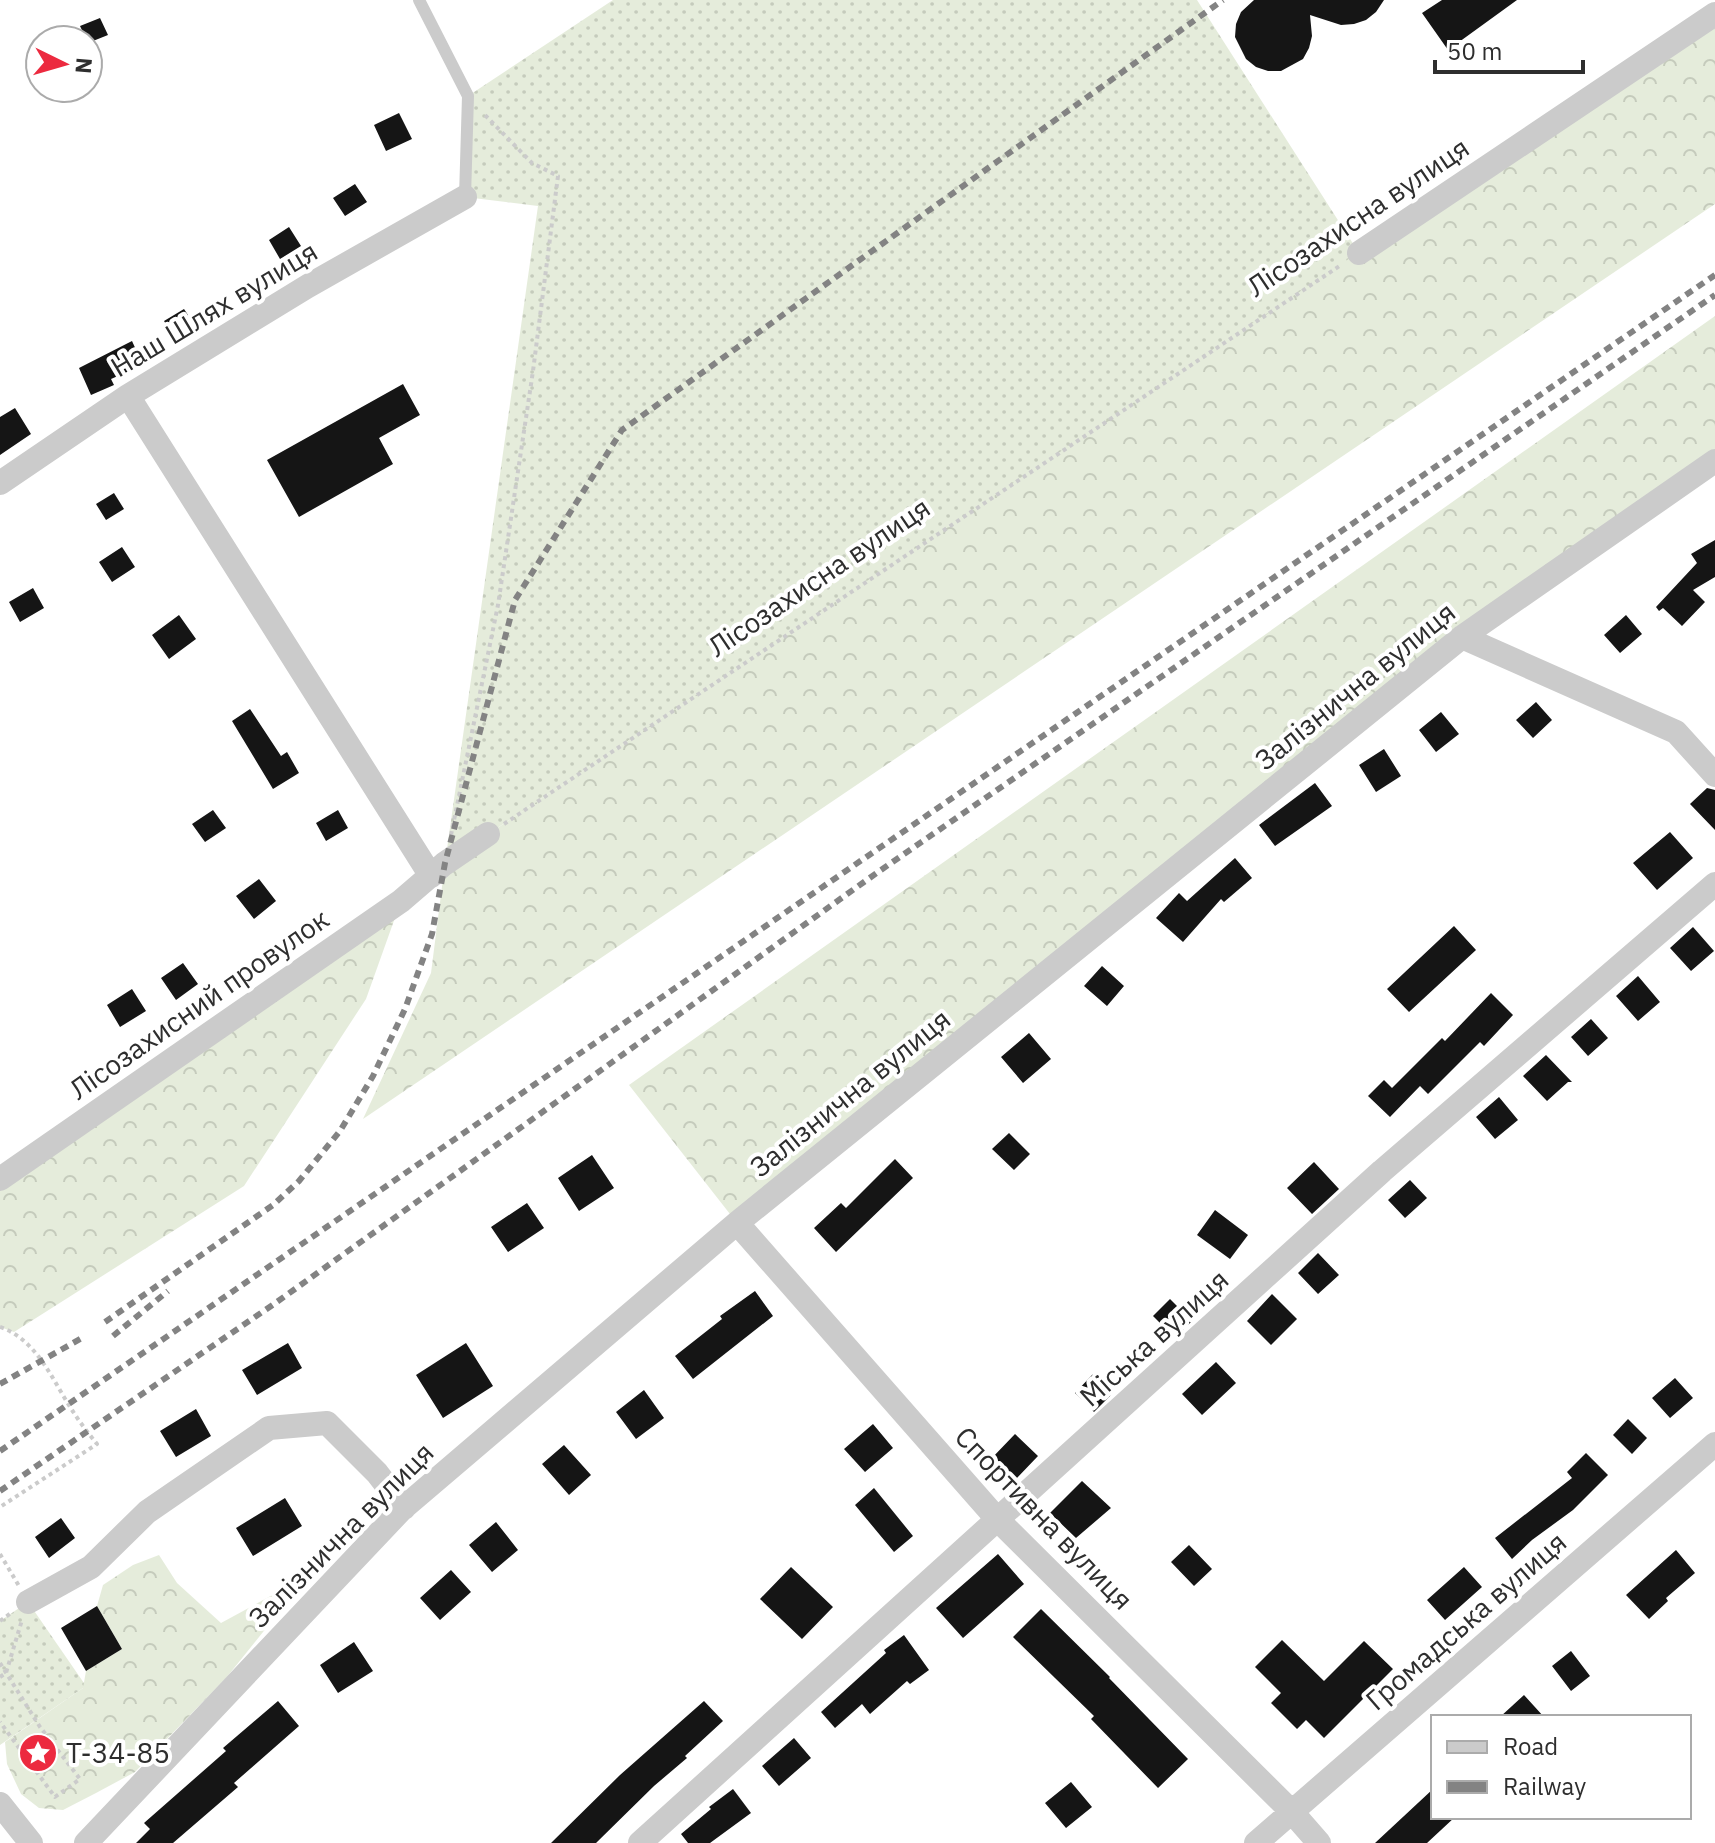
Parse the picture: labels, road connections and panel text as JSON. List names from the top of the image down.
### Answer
{
  "streets": {
    "street": [
      "Лісозахисна вулиця",
      "Наш Шлях вулиця",
      "Залізнична вулиця",
      "Лісозахисний провулок",
      "Міська вулиця",
      "Спортивна вулиця",
      "Громадська вулиця"
    ]
  },
  "crossings": [
    ["Залізнична вулиця", "Спортивна вулиця"],
    ["Міська вулиця", "Спортивна вулиця"],
    ["Спортивна вулиця", "Громадська вулиця"]
  ],
  "places": {
    "place": ["Т-34-85"]
  },
  "legend": ["Road", "Railway"],
  "scale_bar": "50 m",
  "north": "right"
}
